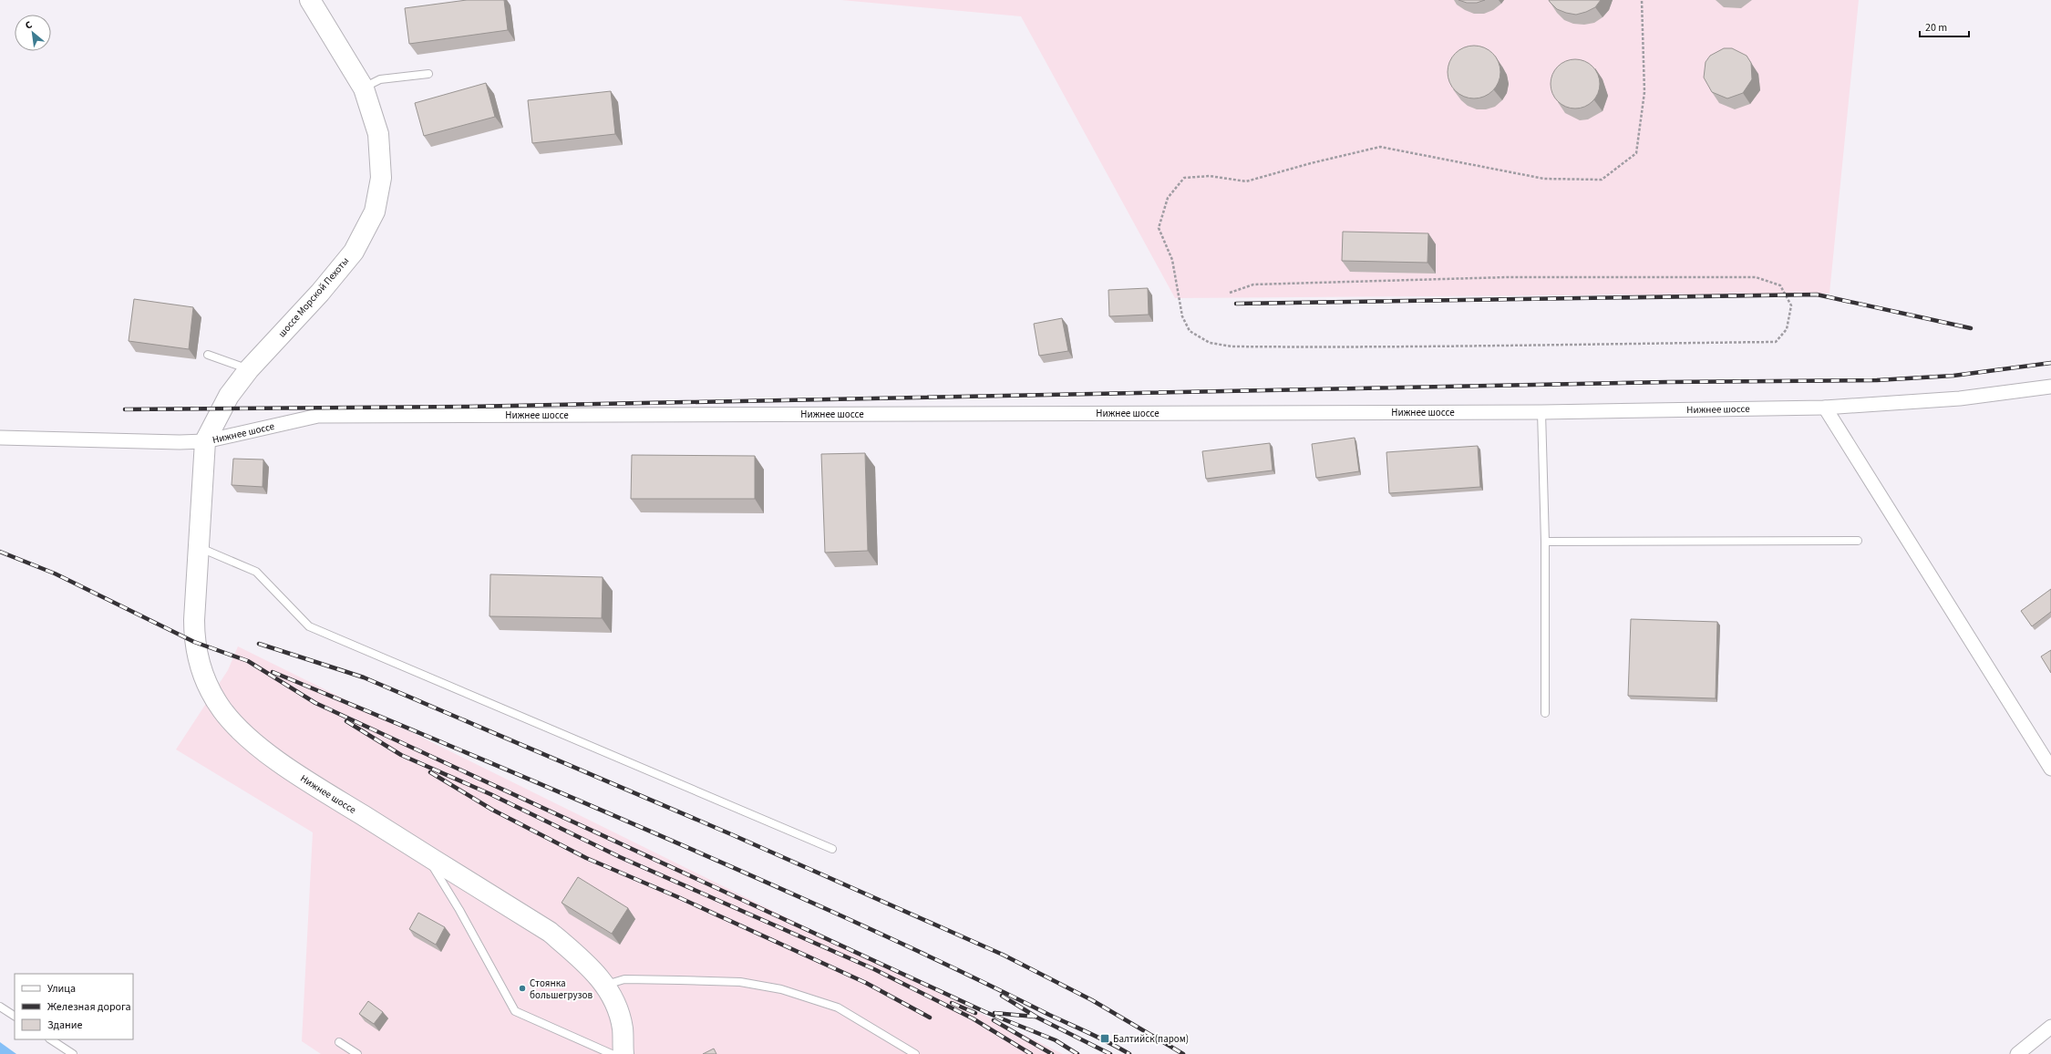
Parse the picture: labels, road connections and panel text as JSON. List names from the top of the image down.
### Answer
{
  "streets": {
    "main road": ["шоссе Морской Пехоты", "Нижнее шоссе"]
  },
  "crossings": [
    ["шоссе Морской Пехоты", "Нижнее шоссе"]
  ],
  "places": {
    "other": ["Стоянка большегрузов"],
    "transit": ["Балтийск(паром)"]
  },
  "legend": ["Улица", "Железная дорога", "Здание"],
  "scale_bar": "20 m",
  "north": "top left"
}
